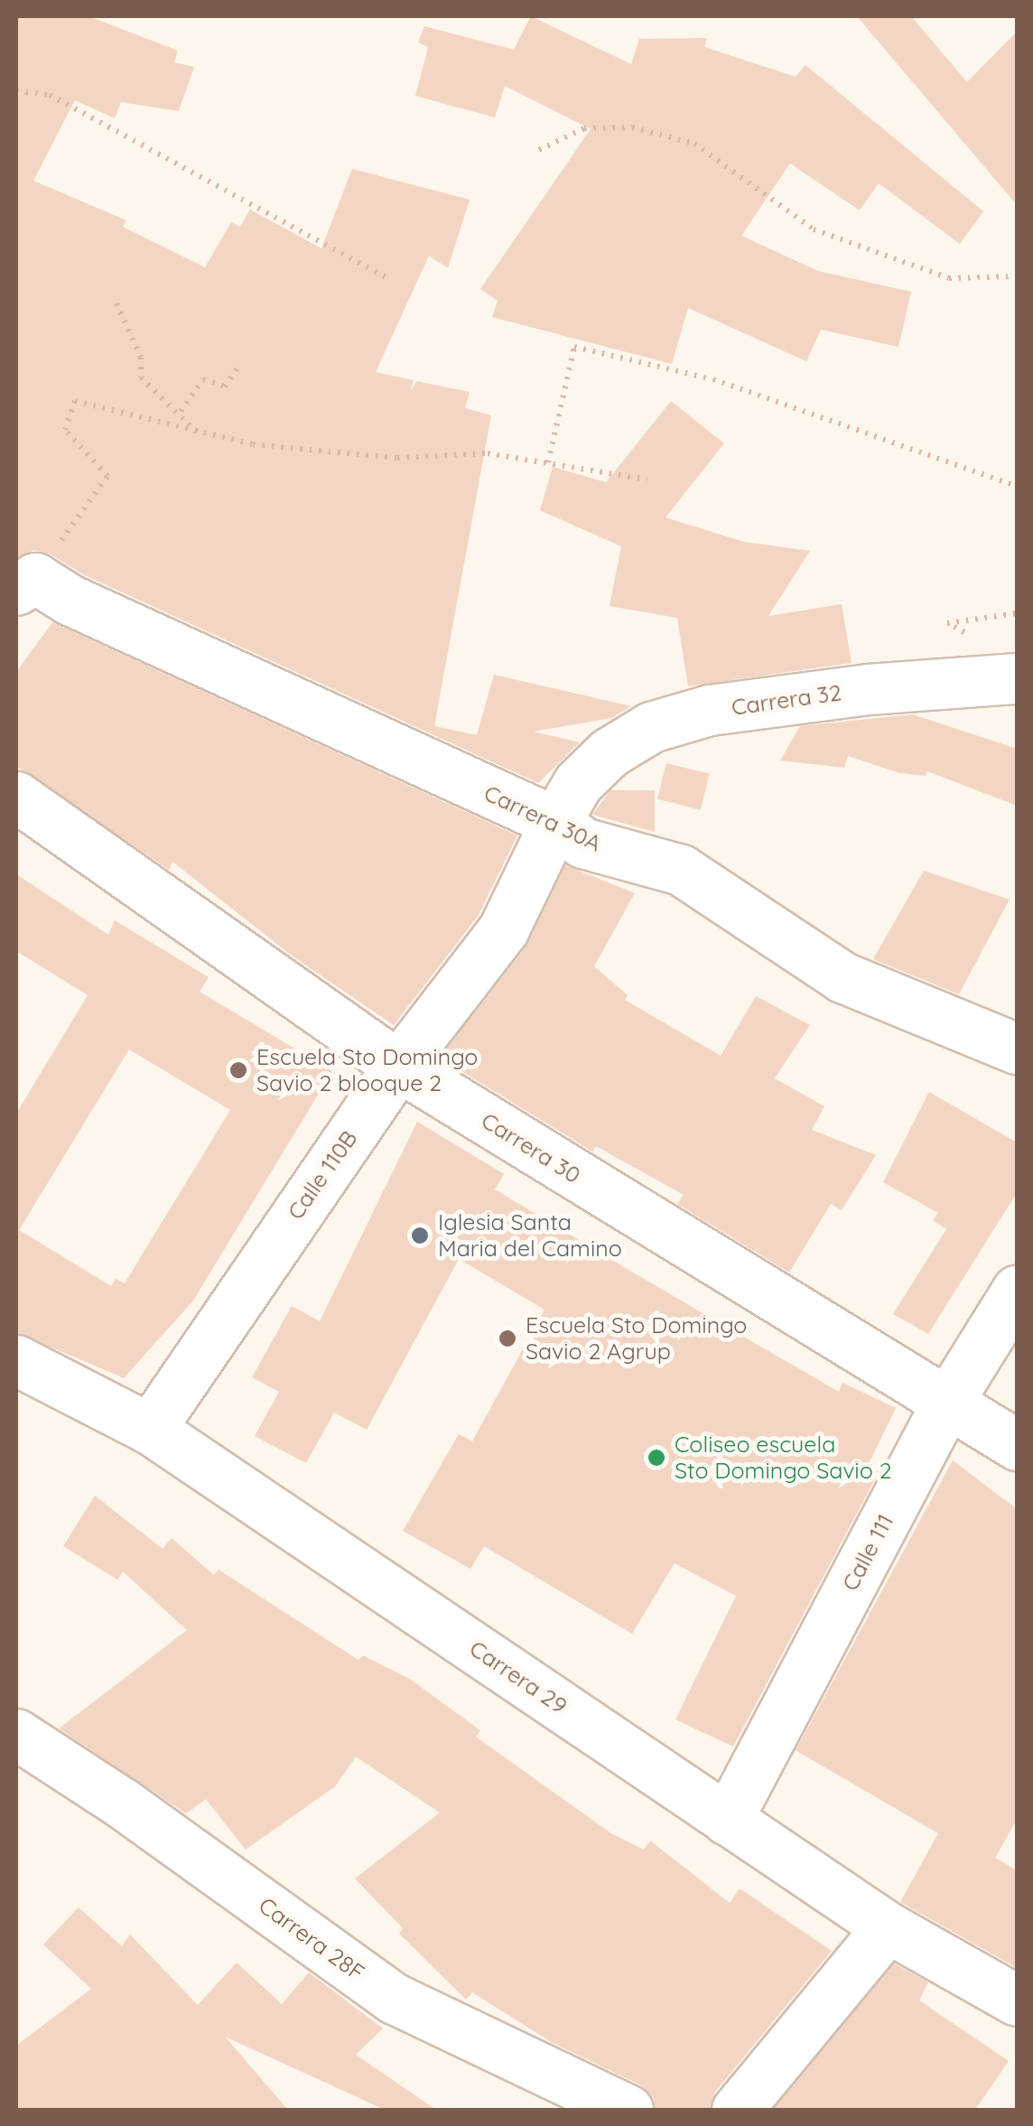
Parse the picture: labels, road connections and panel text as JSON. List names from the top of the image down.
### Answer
{
  "streets": {
    "street": [
      "Carrera 32",
      "Carrera 30A",
      "Carrera 30",
      "Calle 110B",
      "Calle 111",
      "Carrera 29",
      "Carrera 28F"
    ]
  },
  "crossings": [
    ["Carrera 32", "Carrera 30A"],
    ["Carrera 32", "Calle 110B"],
    ["Carrera 30A", "Calle 110B"],
    ["Carrera 30", "Calle 110B"],
    ["Carrera 30", "Calle 111"],
    ["Calle 110B", "Carrera 29"],
    ["Calle 111", "Carrera 29"]
  ],
  "places": [
    "Escuela Sto Domingo Savio 2 blooque 2",
    "Iglesia Santa Maria del Camino",
    "Escuela Sto Domingo Savio 2 Agrup",
    "Coliseo escuela Sto Domingo Savio 2"
  ]
}
